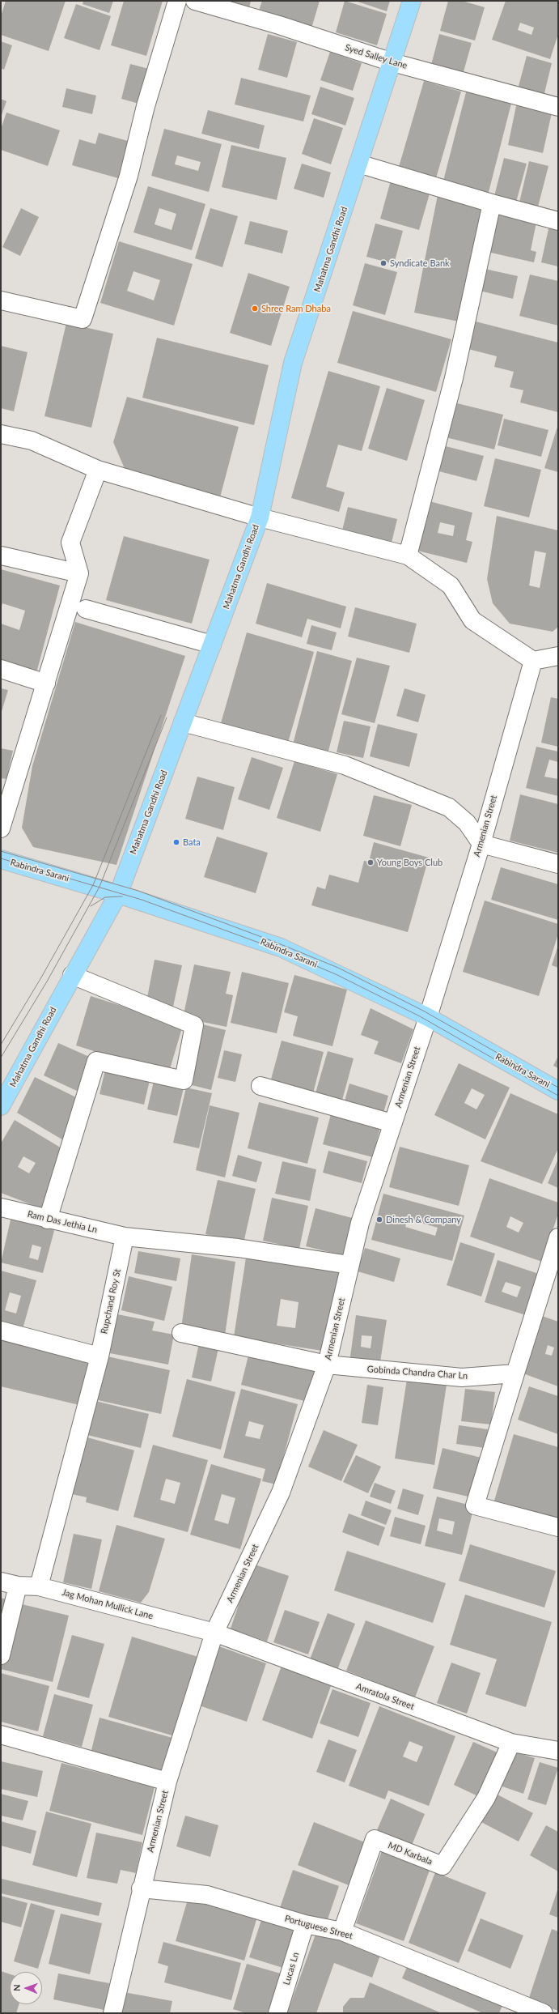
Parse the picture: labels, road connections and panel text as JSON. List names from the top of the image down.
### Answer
{
  "streets": {
    "main road": ["Mahatma Gandhi Road", "Rabindra Sarani"],
    "street": [
      "Syed Salley Lane",
      "Armenian Street",
      "Ram Das Jethia Ln",
      "Rupchand Roy St",
      "Gobinda Chandra Char Ln",
      "Jag Mohan Mullick Lane",
      "Amratola Street",
      "MD Karbala",
      "Portuguese Street",
      "Lucas Ln"
    ]
  },
  "crossings": [
    ["Syed Salley Lane", "Mahatma Gandhi Road"],
    ["Mahatma Gandhi Road", "Rabindra Sarani"],
    ["Armenian Street", "Rabindra Sarani"],
    ["Armenian Street", "Gobinda Chandra Char Ln"],
    ["Armenian Street", "Jag Mohan Mullick Lane"],
    ["Armenian Street", "Amratola Street"],
    ["Armenian Street", "Portuguese Street"],
    ["Ram Das Jethia Ln", "Rupchand Roy St"],
    ["Rupchand Roy St", "Jag Mohan Mullick Lane"],
    ["Jag Mohan Mullick Lane", "Amratola Street"],
    ["Amratola Street", "MD Karbala"],
    ["MD Karbala", "Portuguese Street"],
    ["Portuguese Street", "Lucas Ln"]
  ],
  "places": [
    "Syndicate Bank",
    "Shree Ram Dhaba",
    "Bata",
    "Young Boys Club",
    "Dinesh & Company"
  ],
  "north": "left"
}
